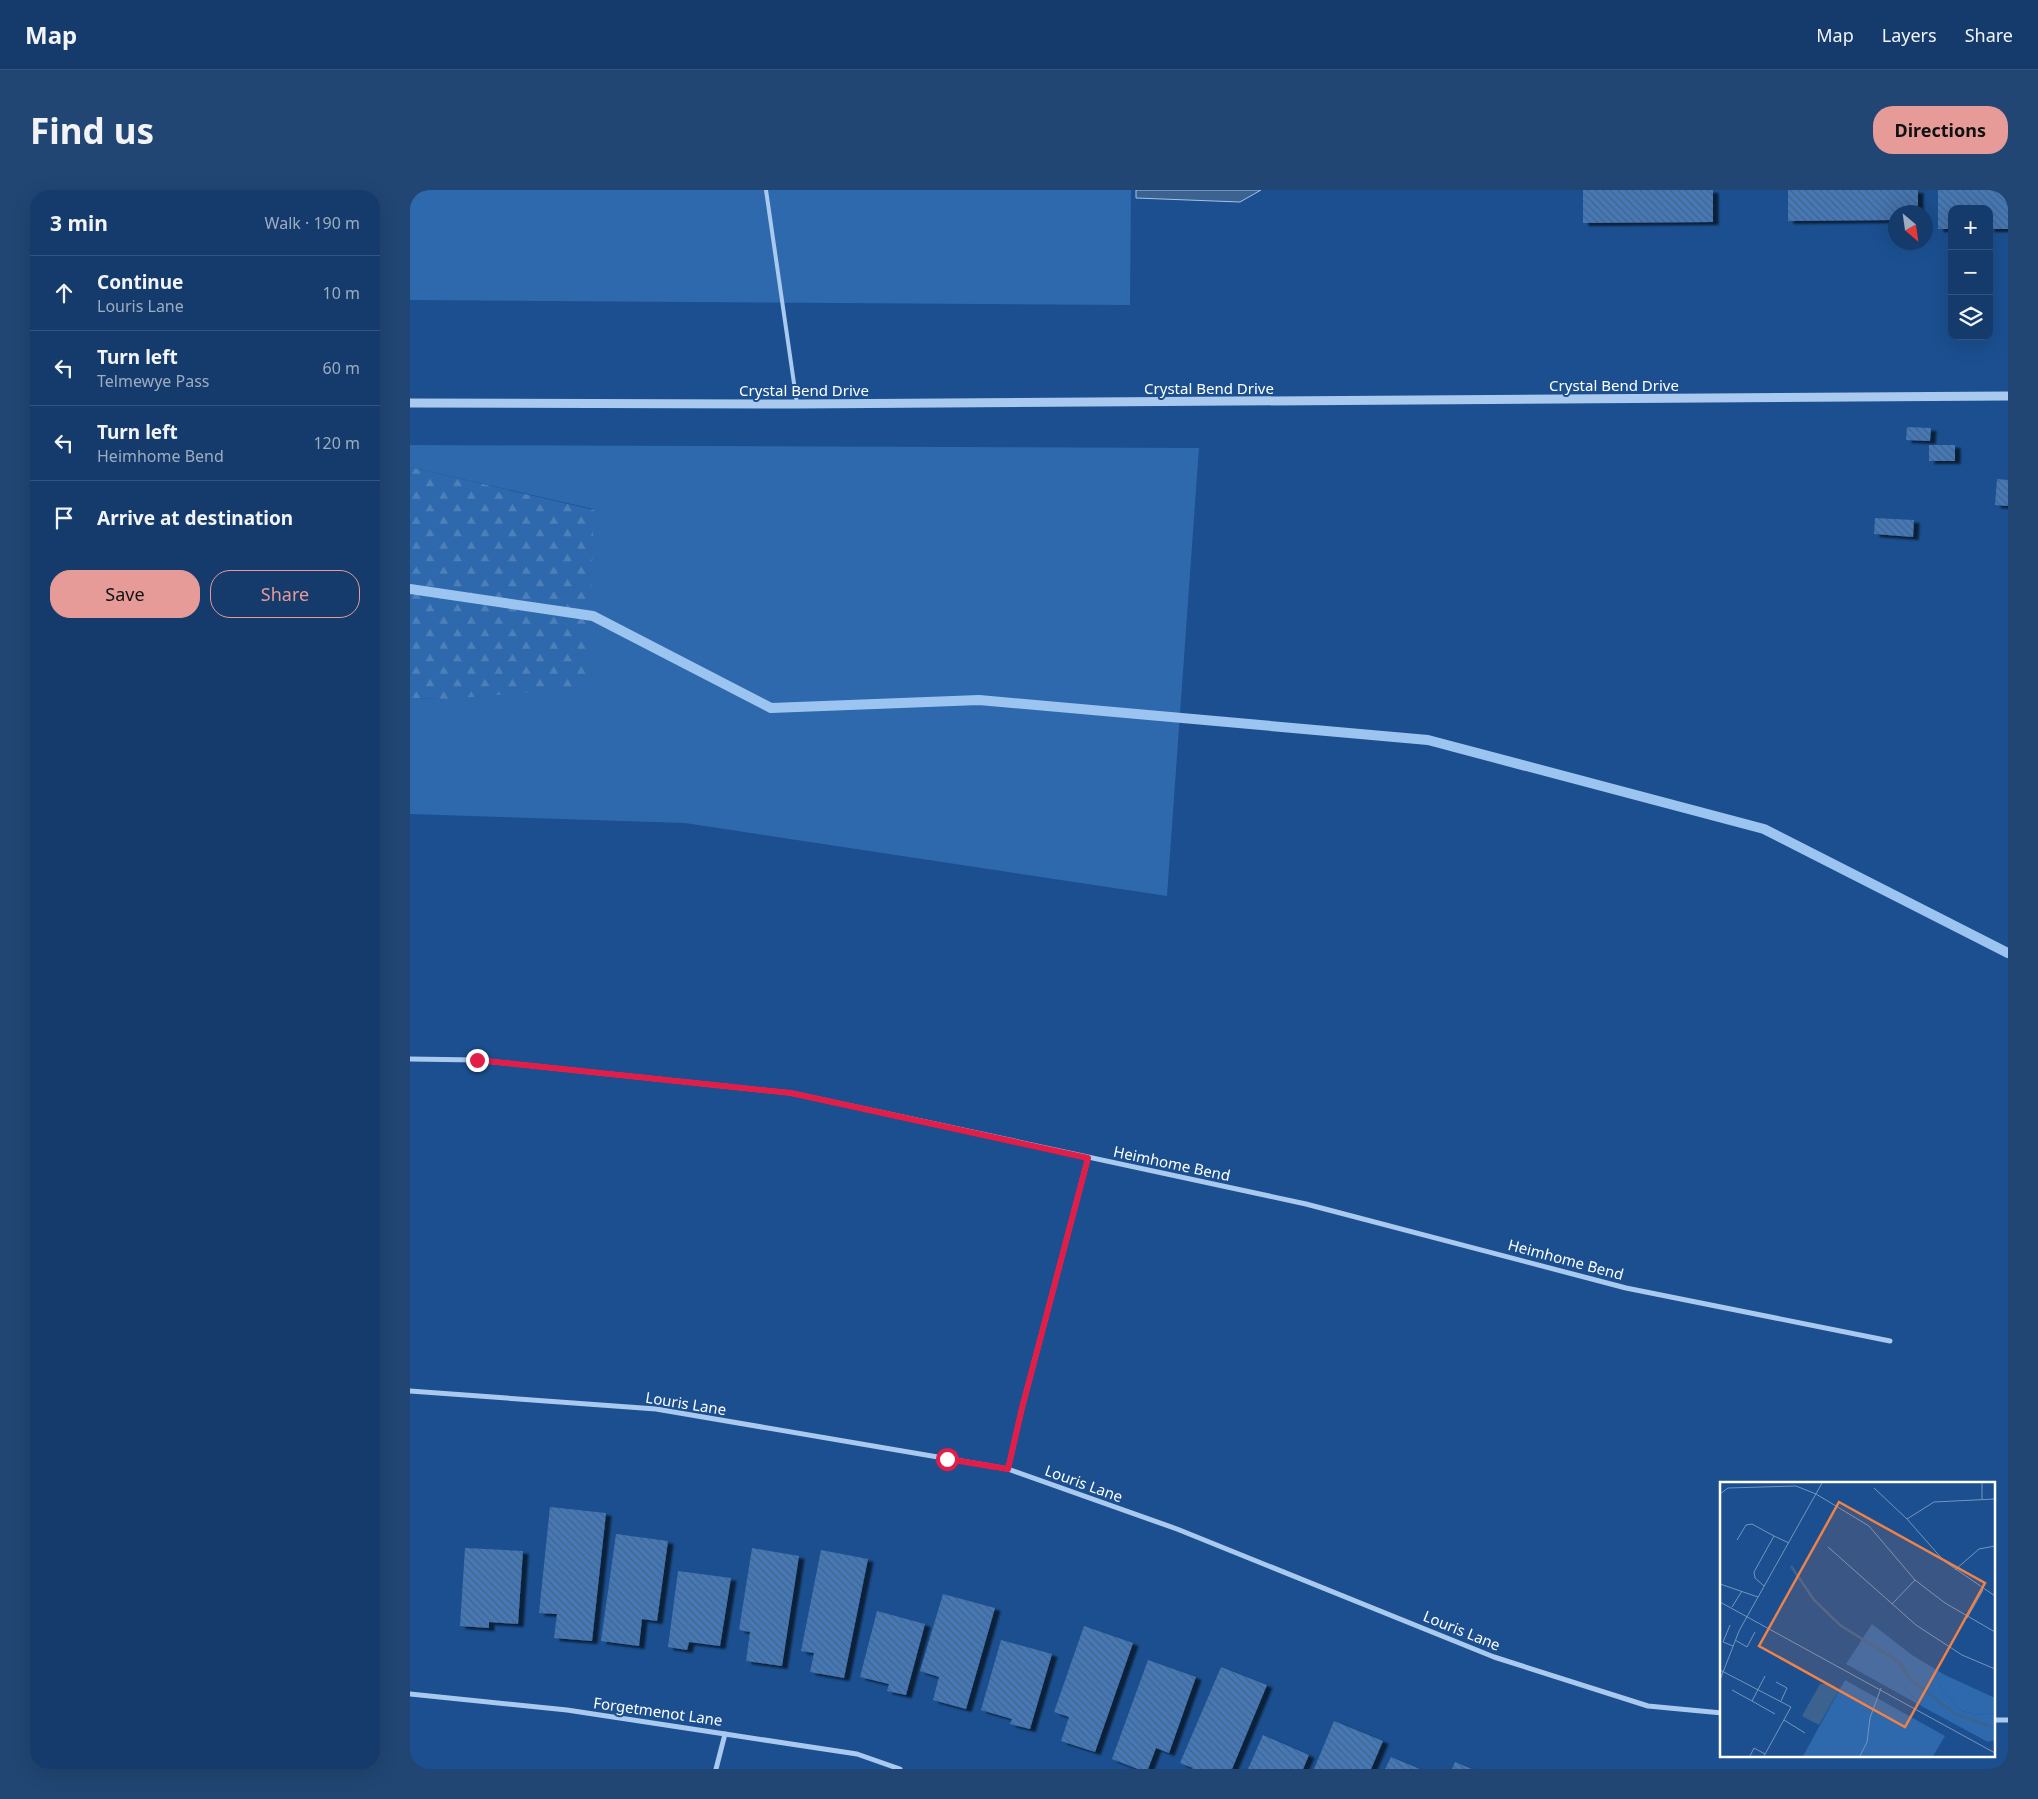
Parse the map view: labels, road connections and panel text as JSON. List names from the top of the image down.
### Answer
{
  "streets": {
    "street": [
      "Crystal Bend Drive",
      "Heimhome Bend",
      "Louris Lane",
      "Forgetmenot Lane"
    ]
  },
  "north": "bottom right",
  "page": {
    "header": "Map",
    "nav": ["Map", "Layers", "Share"],
    "buttons": [
      "Directions",
      ["Save", "Share"]
    ],
    "title": "Find us",
    "heading": ["3 min", "Walk · 190 m"],
    "map_buttons": ["+", "−"],
    "list": [
      ["Continue", "Louris Lane", "10 m"],
      ["Turn left", "Telmewye Pass", "60 m"],
      ["Turn left", "Heimhome Bend", "120 m"],
      "Arrive at destination"
    ]
  }
}
